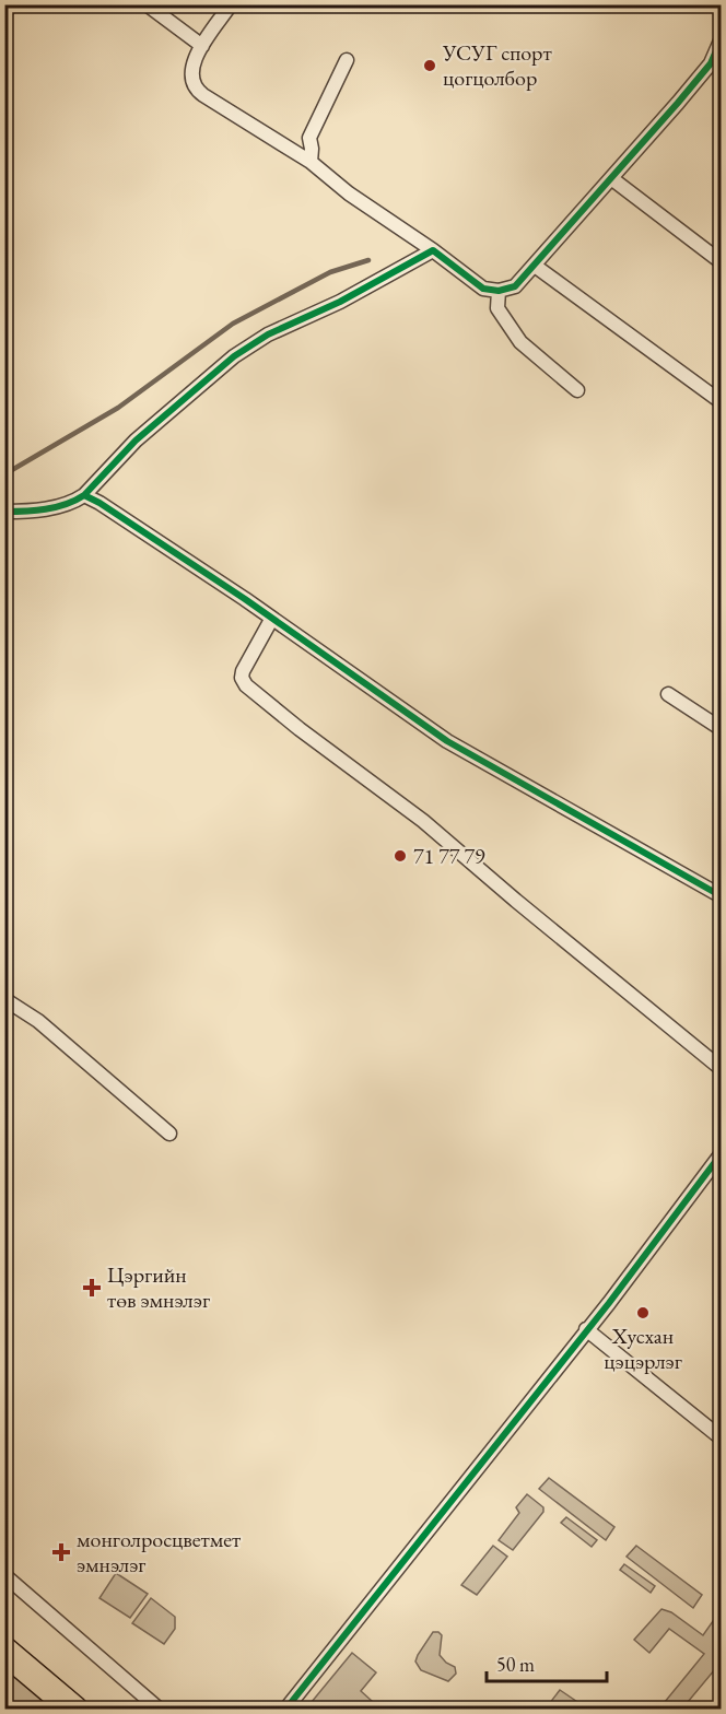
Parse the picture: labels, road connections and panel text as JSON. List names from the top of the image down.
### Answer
{
  "places": {
    "other": ["УСУГ спорт цогцолбор", "71 77 79", "Хусхан цэцэрлэг"],
    "health": ["Цэргийн төв эмнэлэг", "монголросцветмет эмнэлэг"]
  },
  "scale_bar": "50 m"
}
